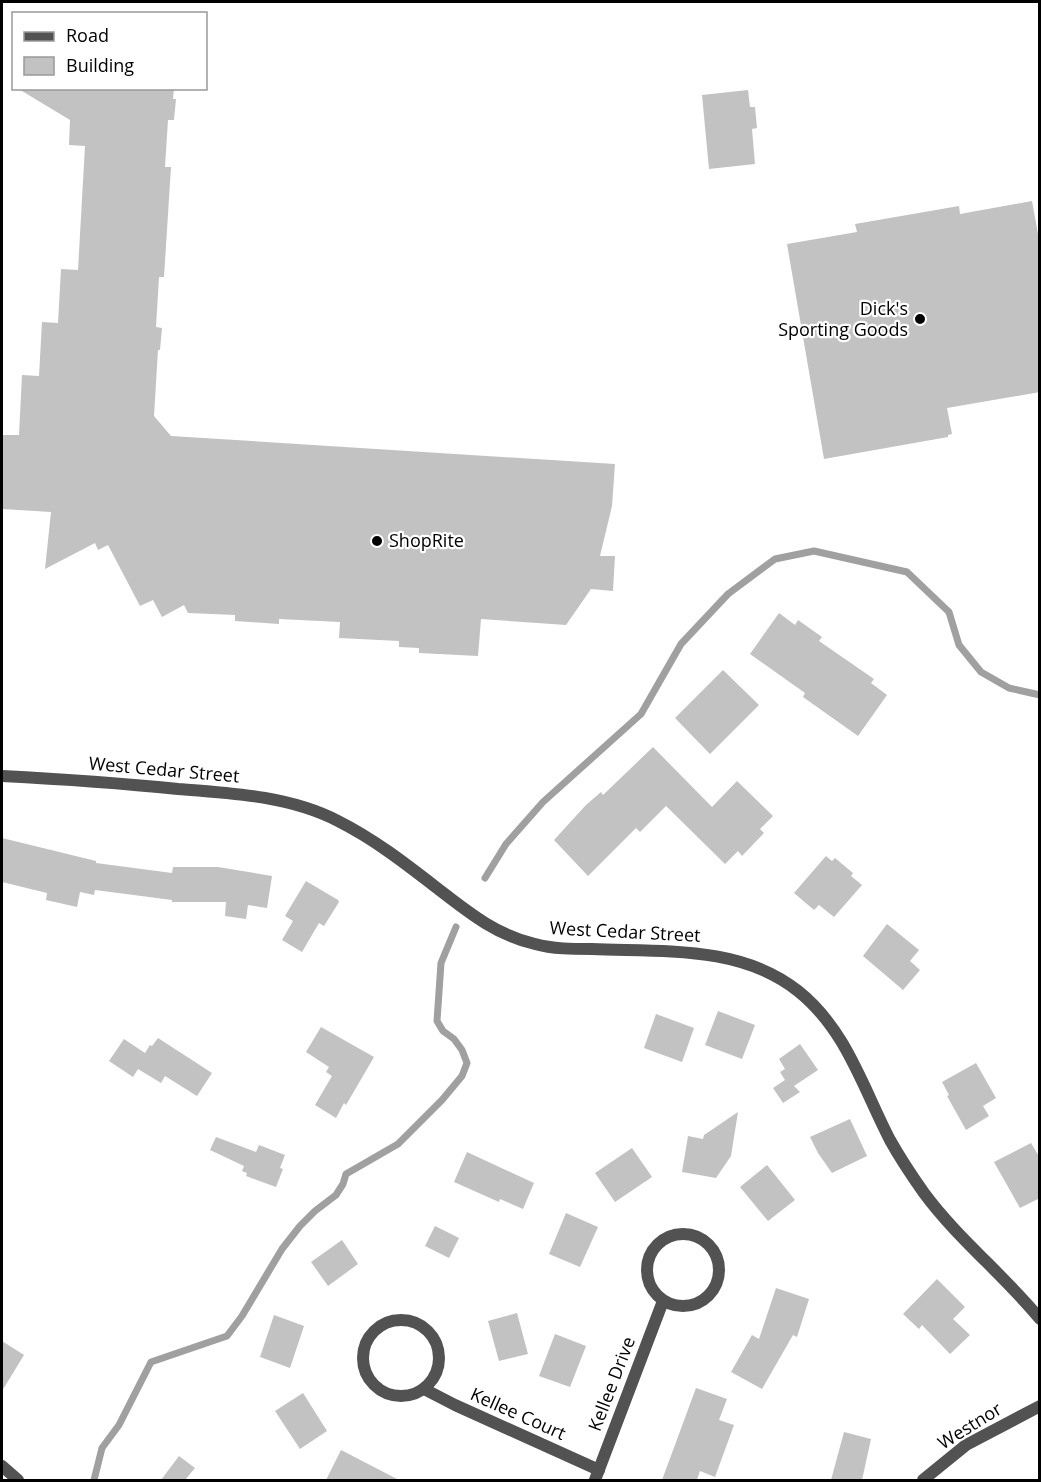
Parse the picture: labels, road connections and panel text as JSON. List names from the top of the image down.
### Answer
{
  "streets": {
    "street": [
      "West Cedar Street",
      "Kellee Drive",
      "Kellee Court",
      "Westnor"
    ]
  },
  "crossings": [
    ["Kellee Drive", "Kellee Court"]
  ],
  "places": ["Dick's Sporting Goods", "ShopRite"],
  "legend": ["Road", "Building"]
}
